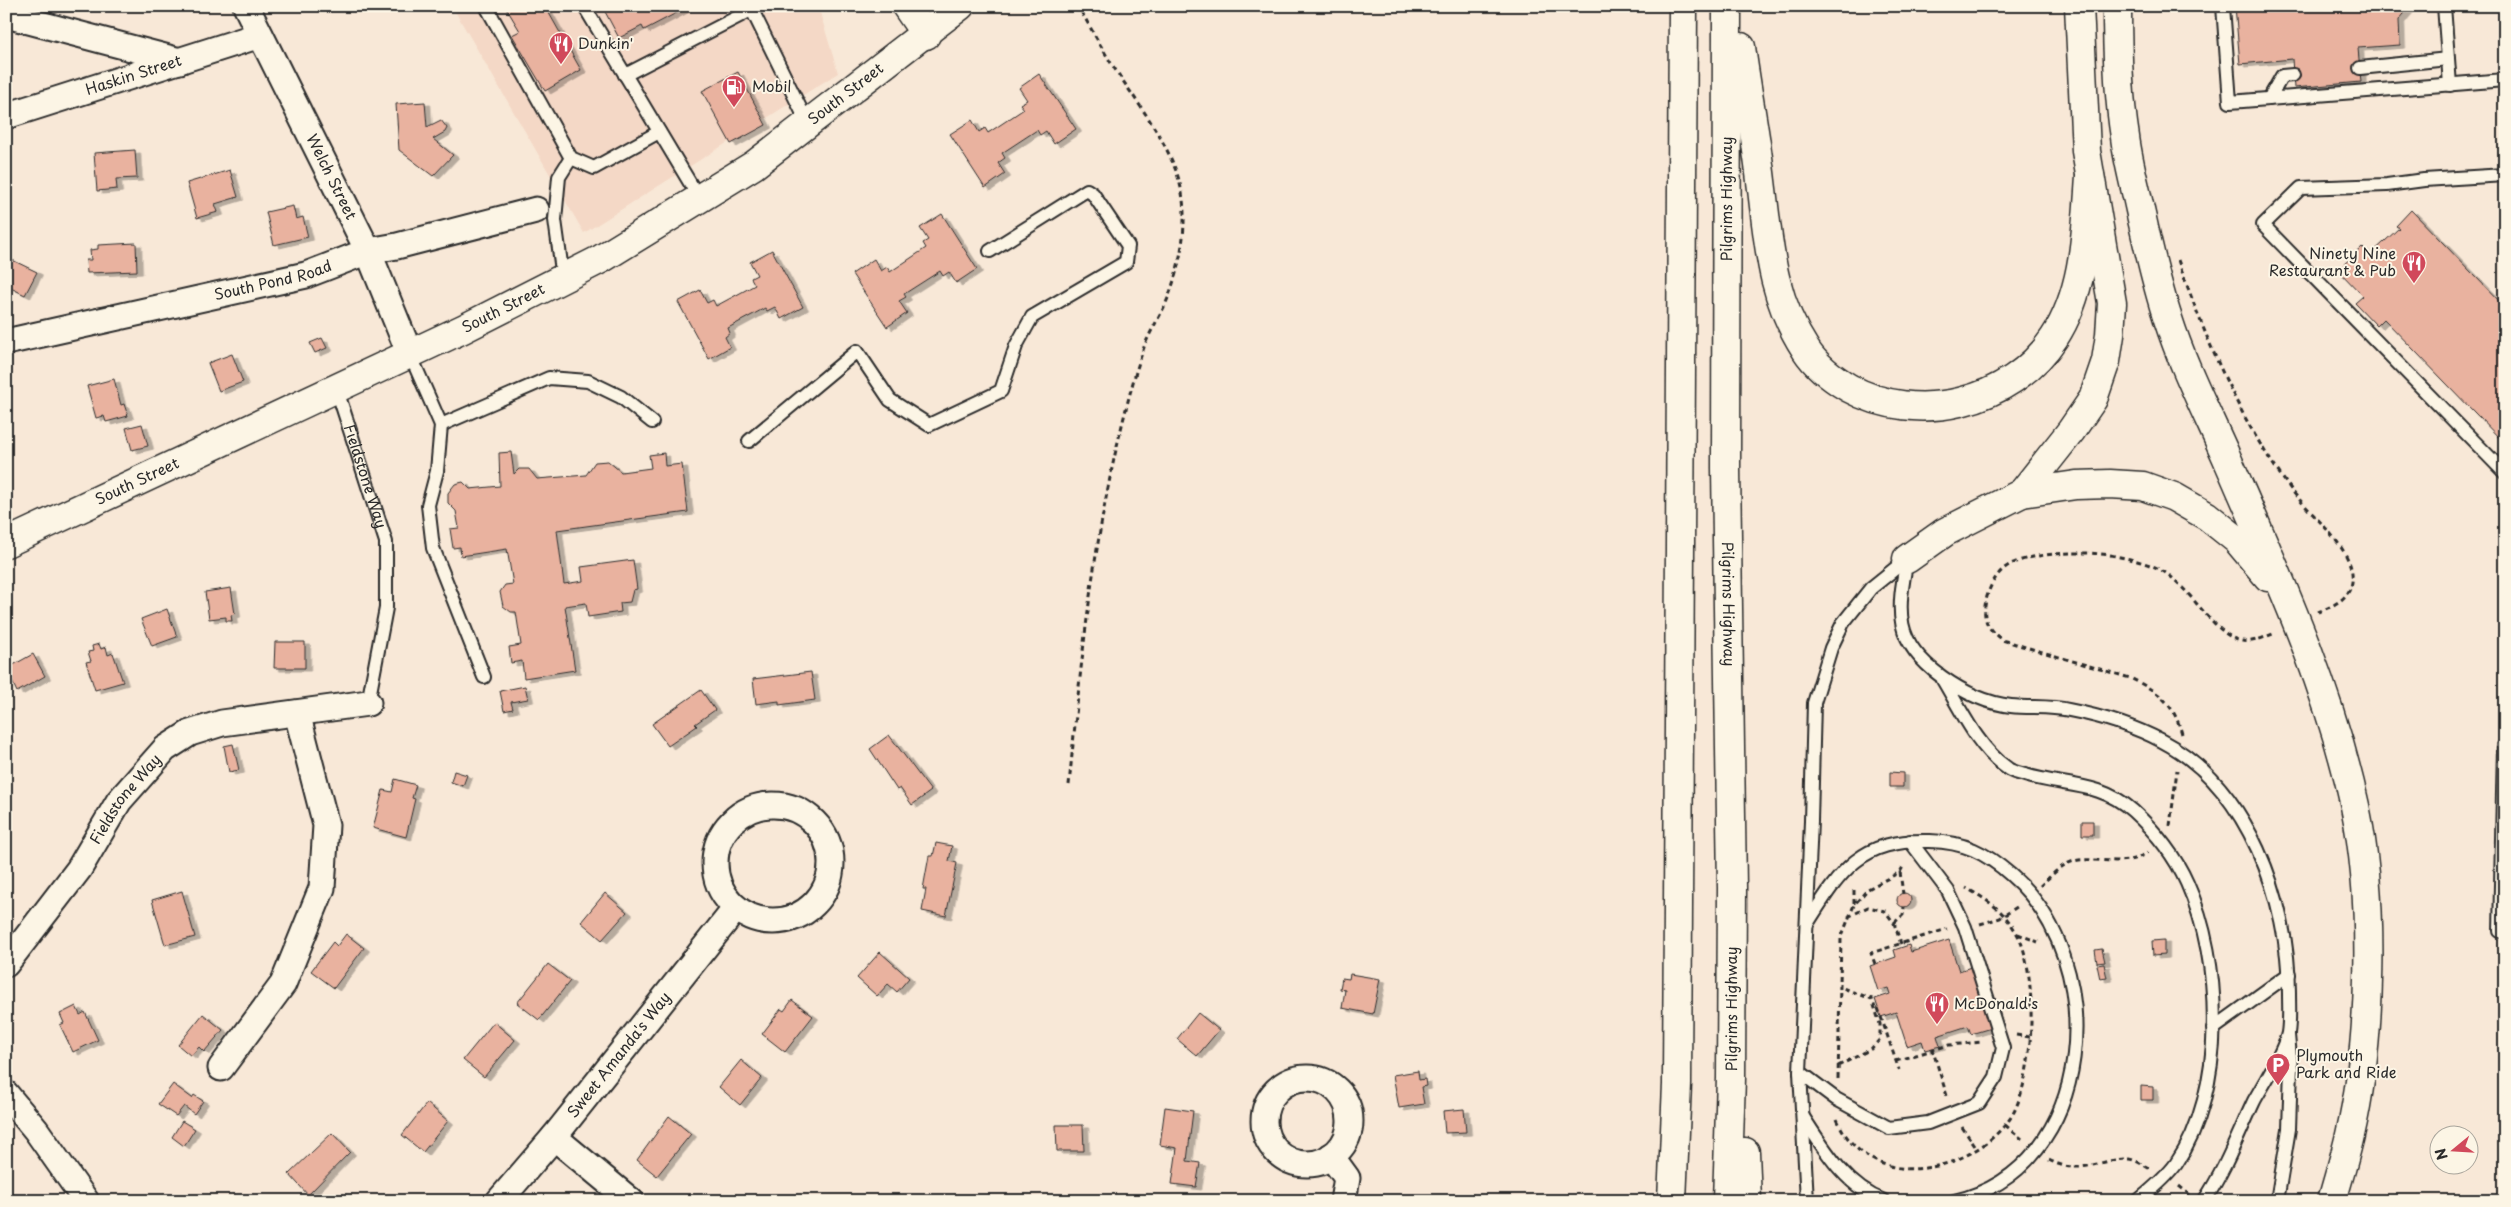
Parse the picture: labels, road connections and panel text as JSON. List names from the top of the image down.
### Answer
{
  "streets": {
    "main road": ["South Street", "Pilgrims Highway"],
    "street": [
      "Haskin Street",
      "Welch Street",
      "South Pond Road",
      "Fieldstone Way",
      "Sweet Amanda's Way"
    ]
  },
  "crossings": [
    ["Haskin Street", "Welch Street"],
    ["South Street", "Welch Street"],
    ["South Street", "Fieldstone Way"],
    ["Welch Street", "South Pond Road"]
  ],
  "places": {
    "restaurant": ["Dunkin'", "Ninety Nine Restaurant & Pub", "McDonald's"],
    "fuel station": ["Mobil"],
    "parking": ["Plymouth Park and Ride"]
  },
  "north": "left"
}
